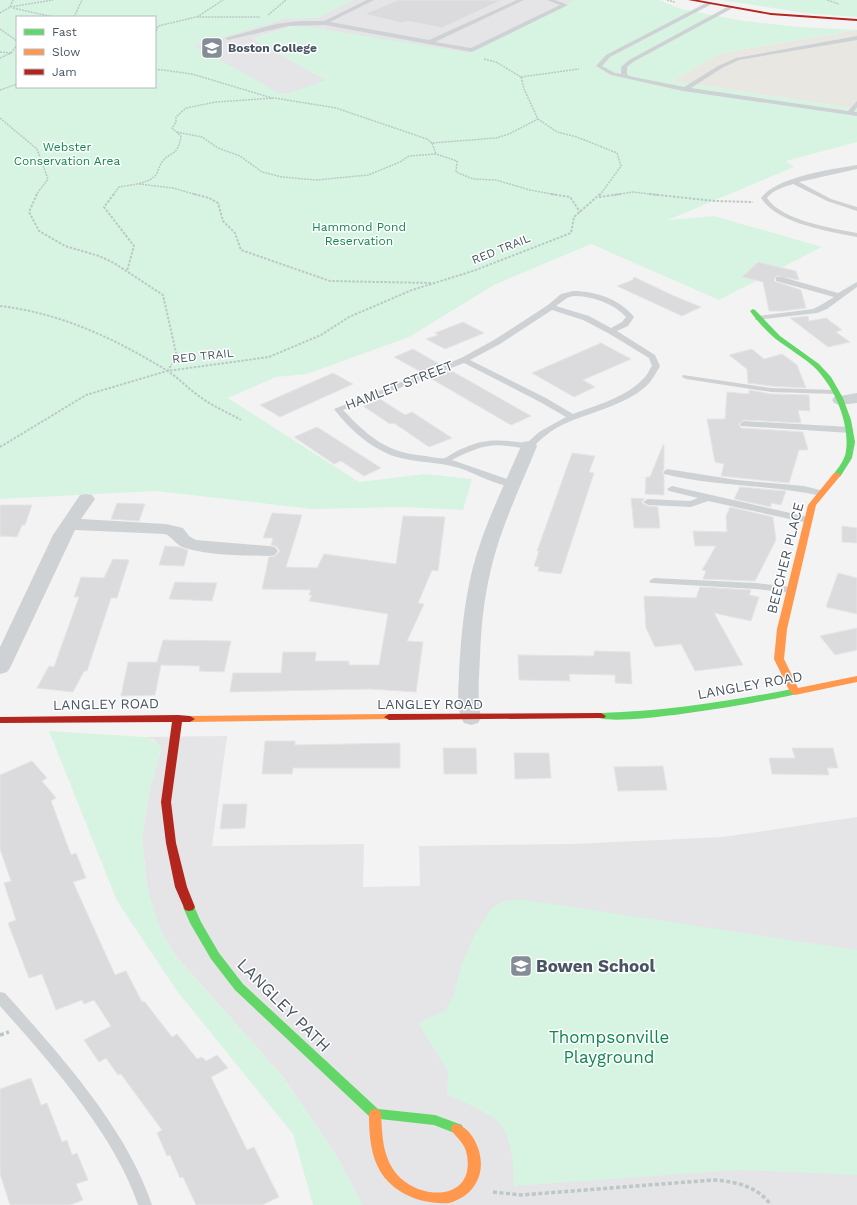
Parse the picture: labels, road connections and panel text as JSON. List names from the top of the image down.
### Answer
{
  "streets": {
    "street": ["BEECHER PLACE", "LANGLEY ROAD", "LANGLEY PATH"],
    "lane": ["HAMLET STREET"],
    "path": ["RED TRAIL"]
  },
  "crossings": [
    ["BEECHER PLACE", "LANGLEY ROAD"],
    ["LANGLEY ROAD", "LANGLEY PATH"]
  ],
  "parks": ["Webster Conservation Area", "Hammond Pond Reservation", "Thompsonville Playground"],
  "places": {
    "school or university": ["Boston College", "Bowen School"]
  },
  "legend": ["Fast", "Slow", "Jam"]
}
